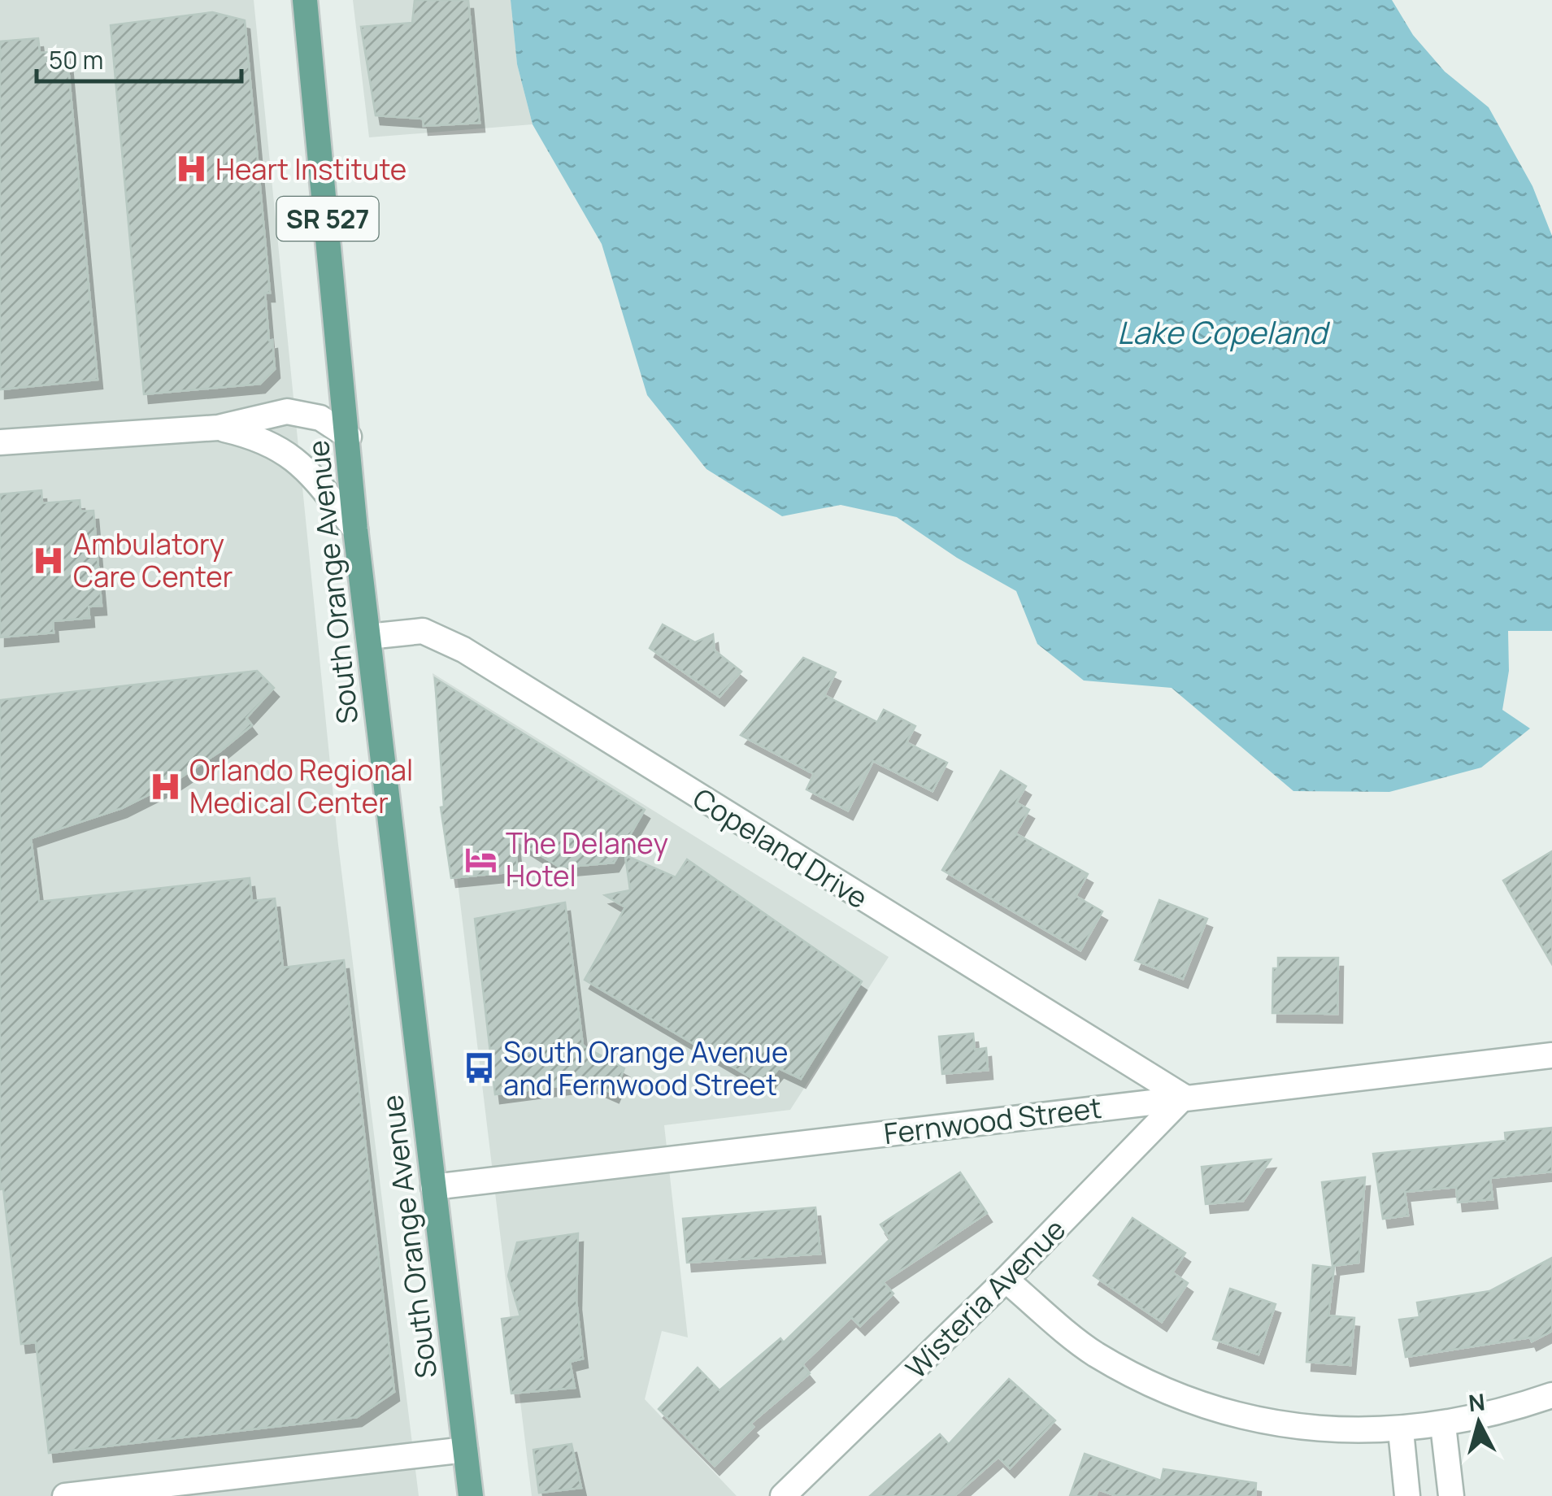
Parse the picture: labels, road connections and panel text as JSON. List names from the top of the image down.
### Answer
{
  "streets": {
    "main road": ["SR 527", "South Orange Avenue"],
    "street": ["Copeland Drive", "Fernwood Street", "Wisteria Avenue"]
  },
  "crossings": [
    ["South Orange Avenue", "Copeland Drive"],
    ["South Orange Avenue", "Fernwood Street"],
    ["Copeland Drive", "Fernwood Street"],
    ["Copeland Drive", "Wisteria Avenue"],
    ["Fernwood Street", "Wisteria Avenue"]
  ],
  "water": ["Lake Copeland"],
  "places": {
    "hospital": ["Heart Institute", "Ambulatory Care Center", "Orlando Regional Medical Center"],
    "hotel": ["The Delaney Hotel"],
    "bus stop": ["South Orange Avenue and Fernwood Street"]
  },
  "scale_bar": "50 m",
  "north": "top"
}
